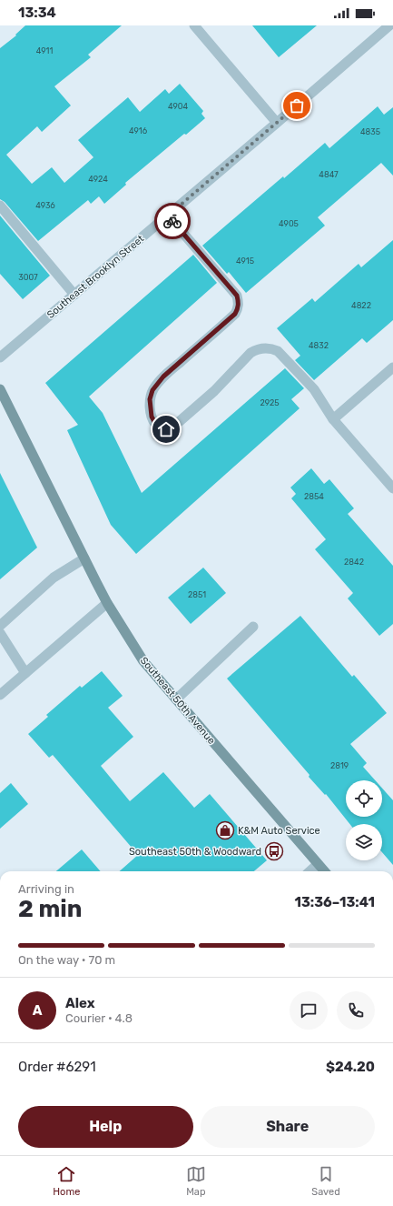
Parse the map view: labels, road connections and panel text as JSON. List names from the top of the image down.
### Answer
{
  "streets": {
    "main road": ["Southeast 50th Avenue"],
    "street": ["Southeast Brooklyn Street"]
  },
  "places": {
    "shop": ["K&M Auto Service"],
    "bus stop": ["Southeast 50th & Woodward"]
  },
  "house_numbers": [
    "4911",
    "4904",
    "4916",
    "4835",
    "4847",
    "4924",
    "4936",
    "4905",
    "4915",
    "3007",
    "4822",
    "4832",
    "2925",
    "2854",
    "2842",
    "2851",
    "2819"
  ],
  "page": {
    "status": "13:34",
    "heading": ["2 min", "Arriving in", "13:36–13:41"],
    "panel": [
      "Alex",
      "Courier · 4.8",
      "Order #6291",
      "$24.20"
    ],
    "bar": "On the way · 70 m",
    "round": "A",
    "buttons": ["Help", "Share"],
    "tabs": ["Home", "Map", "Saved"]
  }
}
